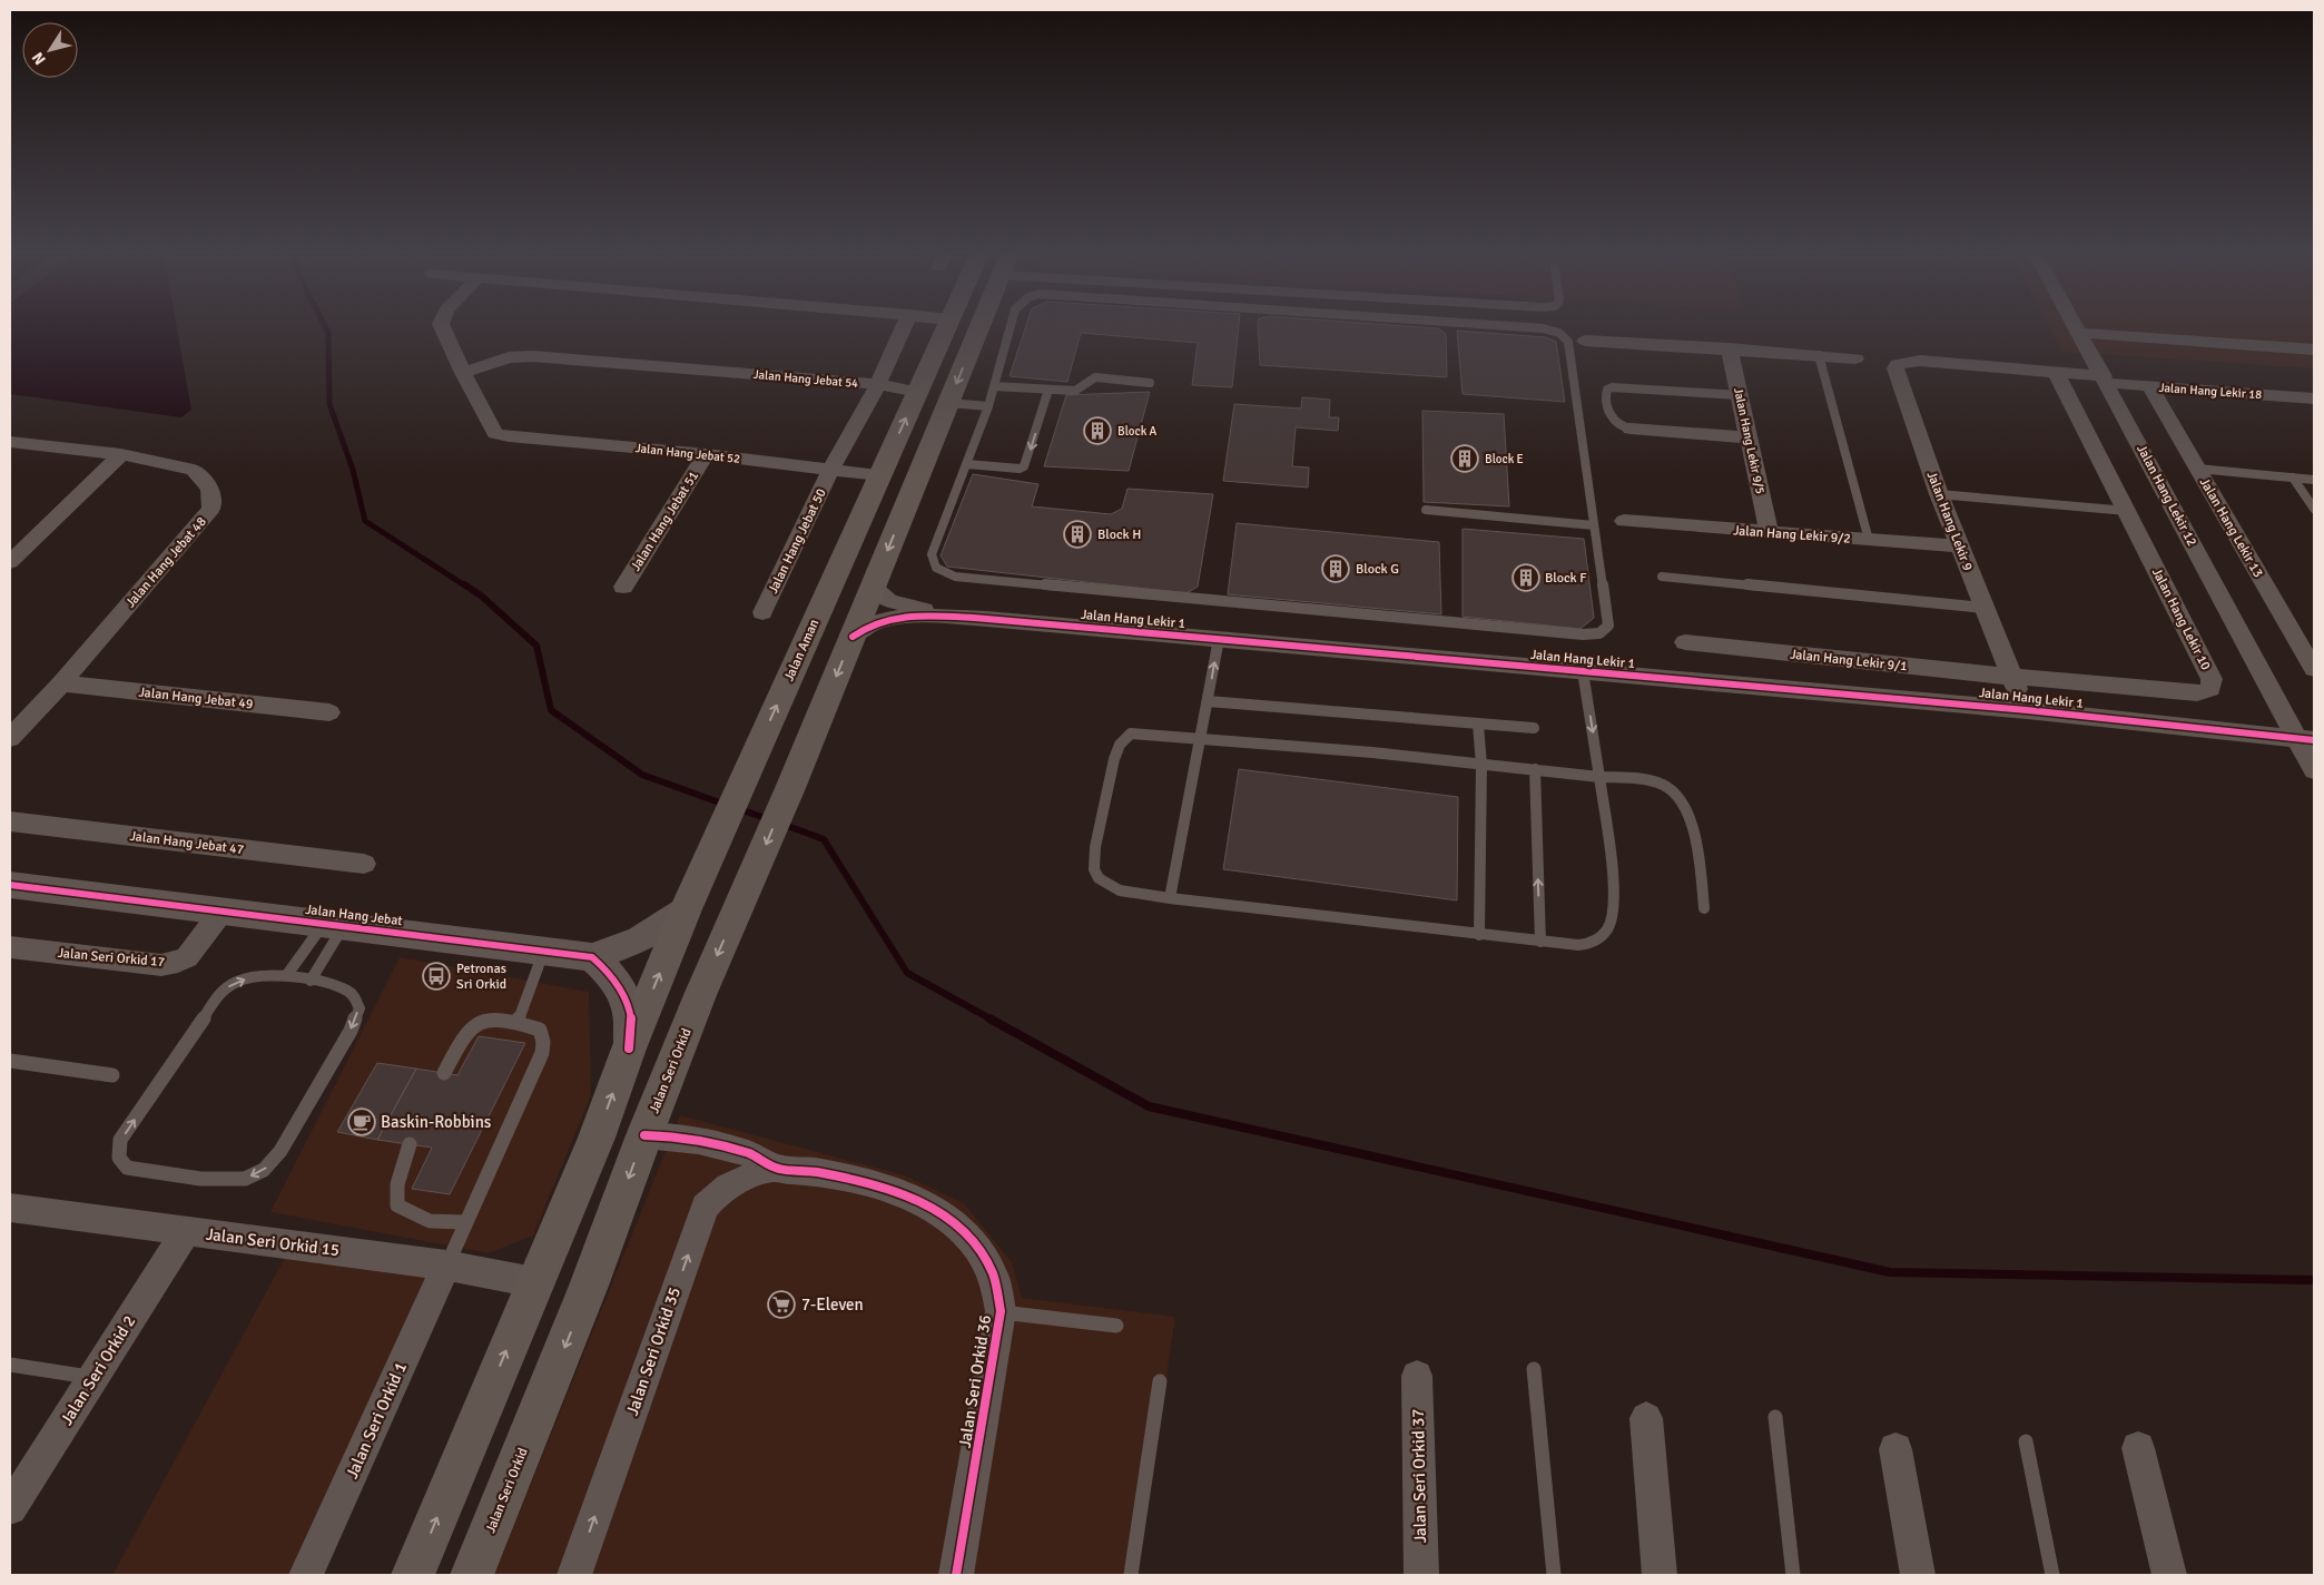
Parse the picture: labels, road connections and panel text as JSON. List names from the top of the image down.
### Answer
{
  "streets": {
    "main road": ["Jalan Aman", "Jalan Seri Orkid"],
    "street": [
      "Jalan Hang Jebat 54",
      "Jalan Hang Lekir 18",
      "Jalan Hang Lekir 9/5",
      "Jalan Hang Jebat 52",
      "Jalan Hang Lekir 12",
      "Jalan Hang Jebat 51",
      "Jalan Hang Lekir 9",
      "Jalan Hang Lekir 13",
      "Jalan Hang Lekir 9/2",
      "Jalan Hang Jebat 50",
      "Jalan Hang Jebat 48",
      "Jalan Hang Lekir 1",
      "Jalan Hang Lekir 10",
      "Jalan Hang Lekir 9/1",
      "Jalan Hang Jebat 49",
      "Jalan Hang Jebat 47",
      "Jalan Hang Jebat",
      "Jalan Seri Orkid 17",
      "Jalan Seri Orkid 15",
      "Jalan Seri Orkid 35",
      "Jalan Seri Orkid 2",
      "Jalan Seri Orkid 36",
      "Jalan Seri Orkid 1",
      "Jalan Seri Orkid 37"
    ]
  },
  "crossings": [
    ["Jalan Hang Jebat 54", "Jalan Hang Jebat 52"],
    ["Jalan Hang Jebat 54", "Jalan Hang Jebat 50"],
    ["Jalan Hang Jebat 54", "Jalan Aman"],
    ["Jalan Hang Lekir 18", "Jalan Hang Lekir 12"],
    ["Jalan Hang Lekir 18", "Jalan Hang Lekir 9"],
    ["Jalan Hang Lekir 18", "Jalan Hang Lekir 13"],
    ["Jalan Hang Lekir 18", "Jalan Hang Lekir 10"],
    ["Jalan Hang Lekir 9/5", "Jalan Hang Lekir 9/2"],
    ["Jalan Hang Jebat 52", "Jalan Hang Jebat 51"],
    ["Jalan Hang Jebat 52", "Jalan Hang Jebat 50"],
    ["Jalan Hang Jebat 52", "Jalan Aman"],
    ["Jalan Hang Lekir 12", "Jalan Hang Lekir 1"],
    ["Jalan Hang Lekir 9", "Jalan Hang Lekir 9/2"],
    ["Jalan Hang Lekir 9", "Jalan Hang Lekir 1"],
    ["Jalan Hang Lekir 9", "Jalan Hang Lekir 10"],
    ["Jalan Hang Lekir 9", "Jalan Hang Lekir 9/1"],
    ["Jalan Hang Jebat 48", "Jalan Hang Jebat 49"],
    ["Jalan Hang Lekir 1", "Jalan Seri Orkid"],
    ["Jalan Hang Lekir 10", "Jalan Hang Lekir 9/1"],
    ["Jalan Hang Jebat", "Jalan Seri Orkid 17"],
    ["Jalan Seri Orkid", "Jalan Seri Orkid 36"],
    ["Jalan Seri Orkid 15", "Jalan Seri Orkid 2"],
    ["Jalan Seri Orkid 15", "Jalan Seri Orkid 1"],
    ["Jalan Seri Orkid 35", "Jalan Seri Orkid 36"]
  ],
  "one_way": ["Jalan Aman", "Jalan Seri Orkid 35"],
  "places": {
    "building": [
      "Block A",
      "Block E",
      "Block H",
      "Block G",
      "Block F"
    ],
    "bus stop": ["Petronas Sri Orkid"],
    "cafe": ["Baskin-Robbins"],
    "supermarket": ["7-Eleven"]
  },
  "north": "bottom left"
}
